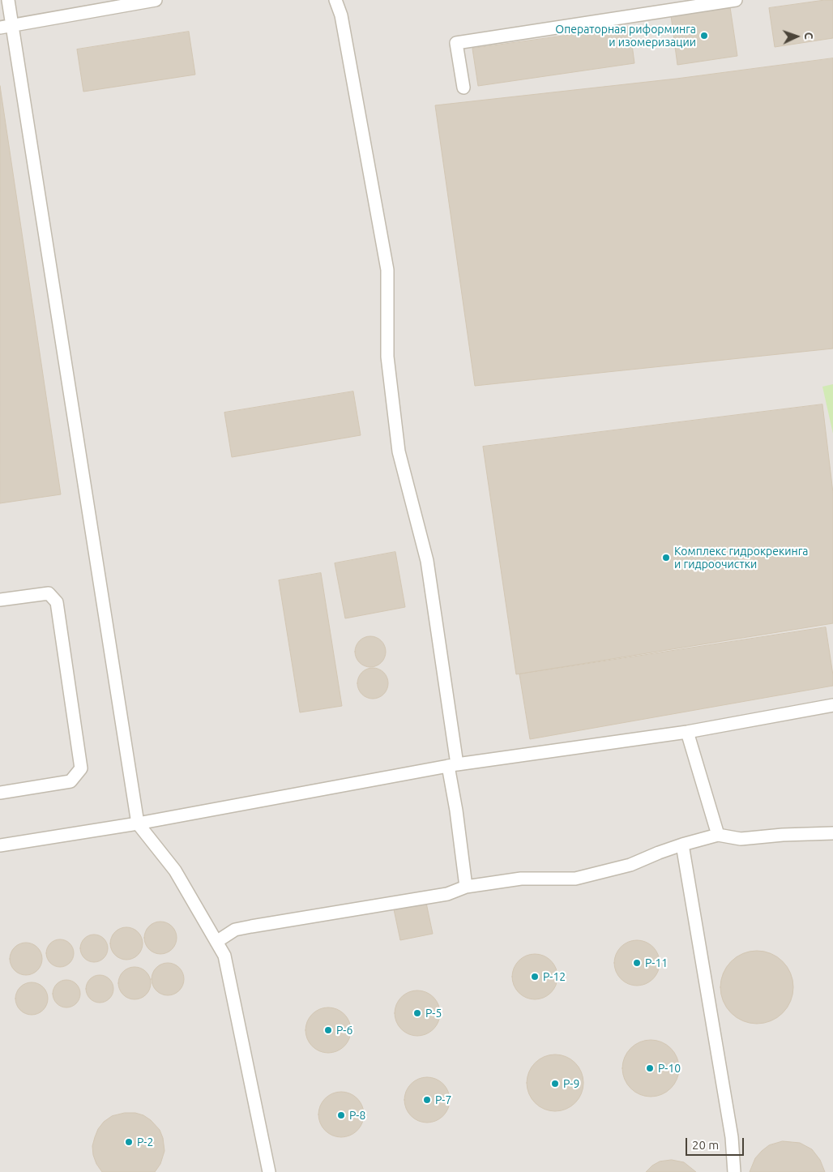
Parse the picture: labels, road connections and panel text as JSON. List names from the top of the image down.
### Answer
{
  "places": [
    "Операторная риформинга и изомеризации",
    "Комплекс гидрокрекинга и гидроочистки",
    "Р-11",
    "Р-12",
    "Р-5",
    "Р-6",
    "Р-10",
    "Р-9",
    "Р-7",
    "Р-8",
    "Р-2"
  ],
  "scale_bar": "20 m",
  "north": "right"
}
